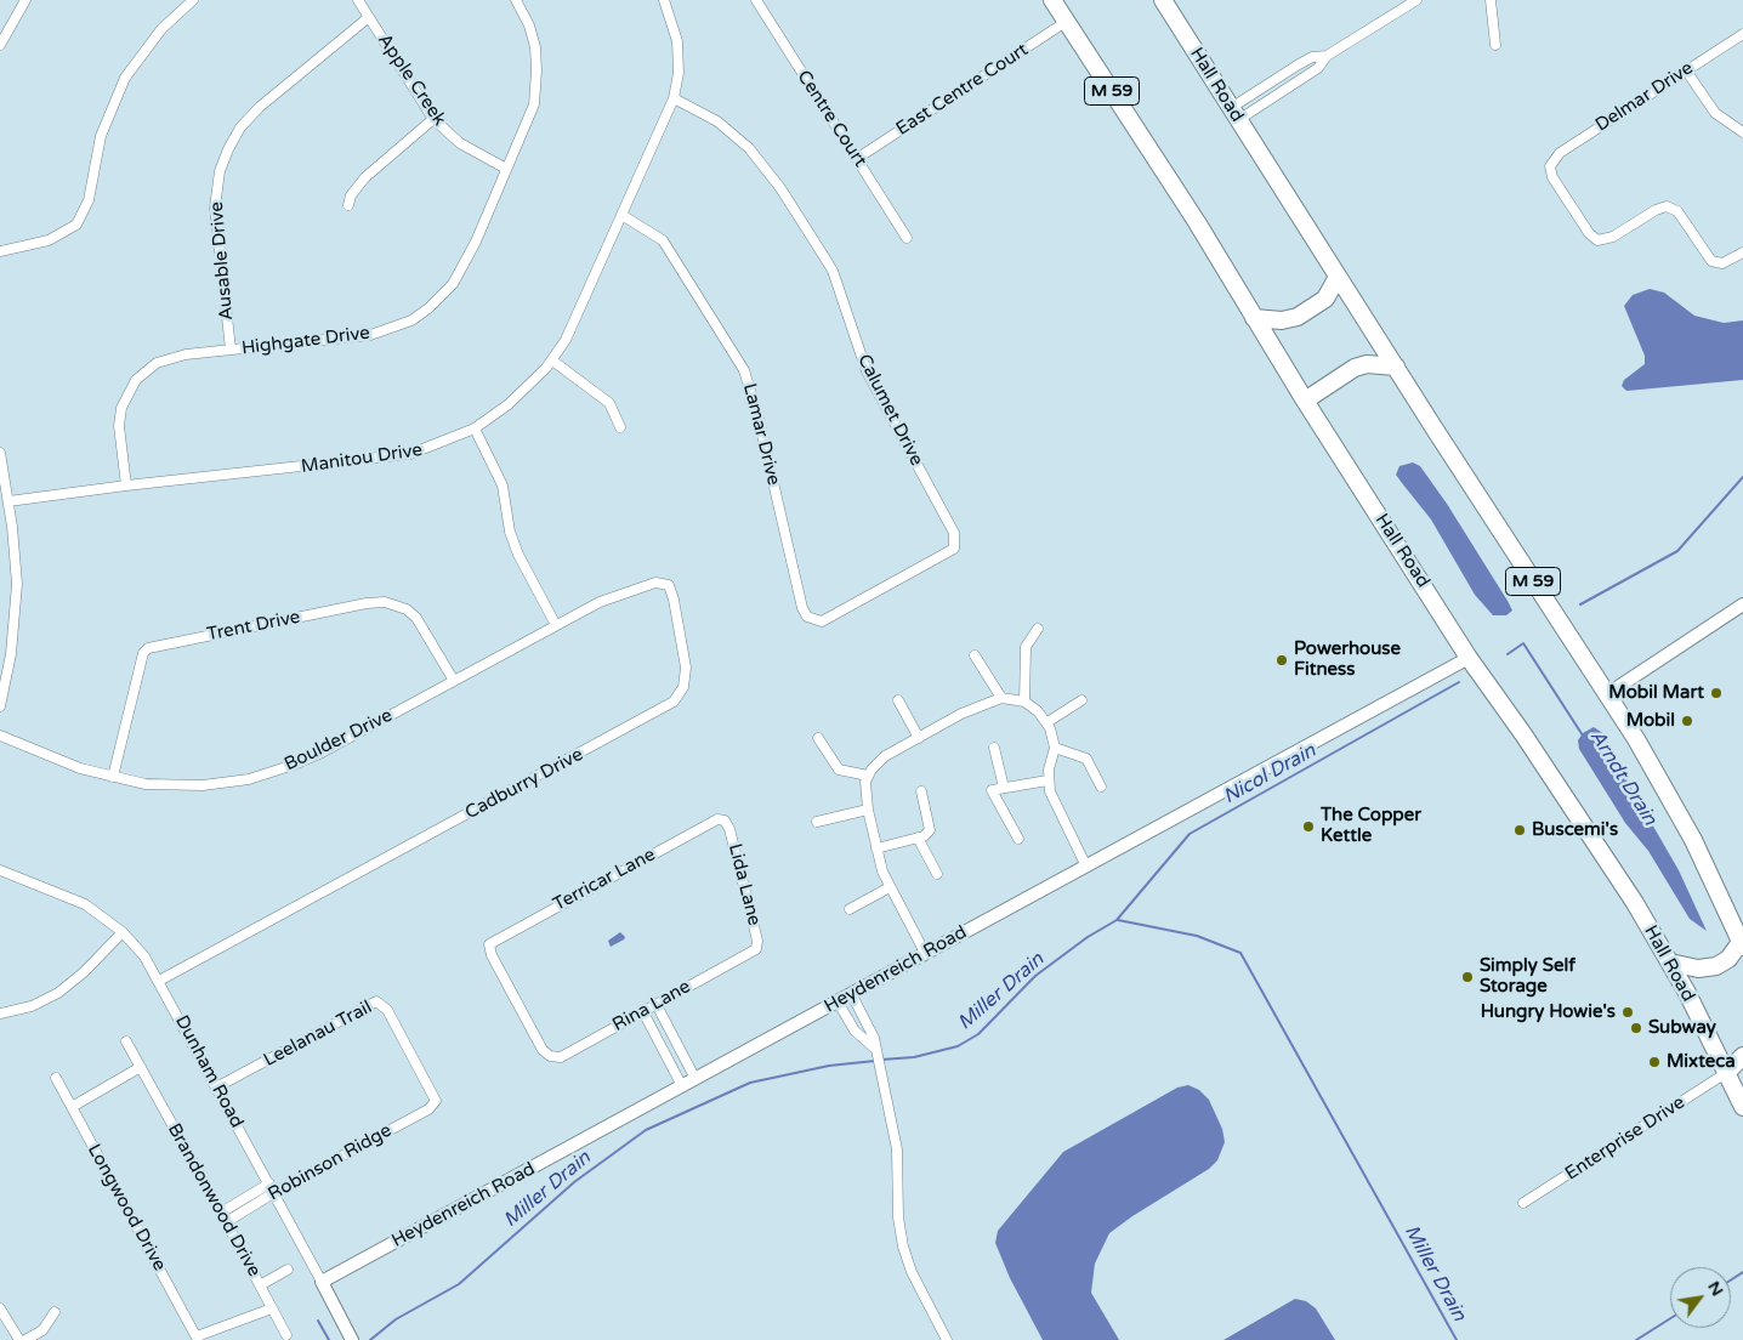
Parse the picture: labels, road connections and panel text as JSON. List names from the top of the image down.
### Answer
{
  "streets": {
    "highway": ["Hall Road", "M 59"],
    "street": [
      "Apple Creek",
      "East Centre Court",
      "Delmar Drive",
      "Centre Court",
      "Ausable Drive",
      "Highgate Drive",
      "Calumet Drive",
      "Lamar Drive",
      "Manitou Drive",
      "Trent Drive",
      "Boulder Drive",
      "Cadburry Drive",
      "Terricar Lane",
      "Lida Lane",
      "Heydenreich Road",
      "Rina Lane",
      "Leelanau Trail",
      "Dunham Road",
      "Enterprise Drive",
      "Robinson Ridge",
      "Brandonwood Drive",
      "Longwood Drive"
    ]
  },
  "crossings": [
    ["Apple Creek", "Ausable Drive"],
    ["Apple Creek", "Highgate Drive"],
    ["Hall Road", "East Centre Court"],
    ["Hall Road", "Heydenreich Road"],
    ["Hall Road", "Enterprise Drive"],
    ["East Centre Court", "Centre Court"],
    ["Ausable Drive", "Highgate Drive"],
    ["Highgate Drive", "Manitou Drive"],
    ["Calumet Drive", "Lamar Drive"],
    ["Calumet Drive", "Manitou Drive"],
    ["Lamar Drive", "Manitou Drive"],
    ["Trent Drive", "Boulder Drive"],
    ["Boulder Drive", "Cadburry Drive"],
    ["Cadburry Drive", "Dunham Road"],
    ["Terricar Lane", "Lida Lane"],
    ["Terricar Lane", "Rina Lane"],
    ["Lida Lane", "Rina Lane"],
    ["Heydenreich Road", "Dunham Road"],
    ["Leelanau Trail", "Dunham Road"],
    ["Leelanau Trail", "Robinson Ridge"],
    ["Dunham Road", "Robinson Ridge"],
    ["Robinson Ridge", "Brandonwood Drive"],
    ["Brandonwood Drive", "Longwood Drive"]
  ],
  "water": ["Nicol Drain", "Arndt Drain", "Miller Drain"],
  "places": [
    "Powerhouse Fitness",
    "Mobil Mart",
    "Mobil",
    "The Copper Kettle",
    "Buscemi's",
    "Simply Self Storage",
    "Hungry Howie's",
    "Subway",
    "Mixteca"
  ],
  "north": "top right"
}
